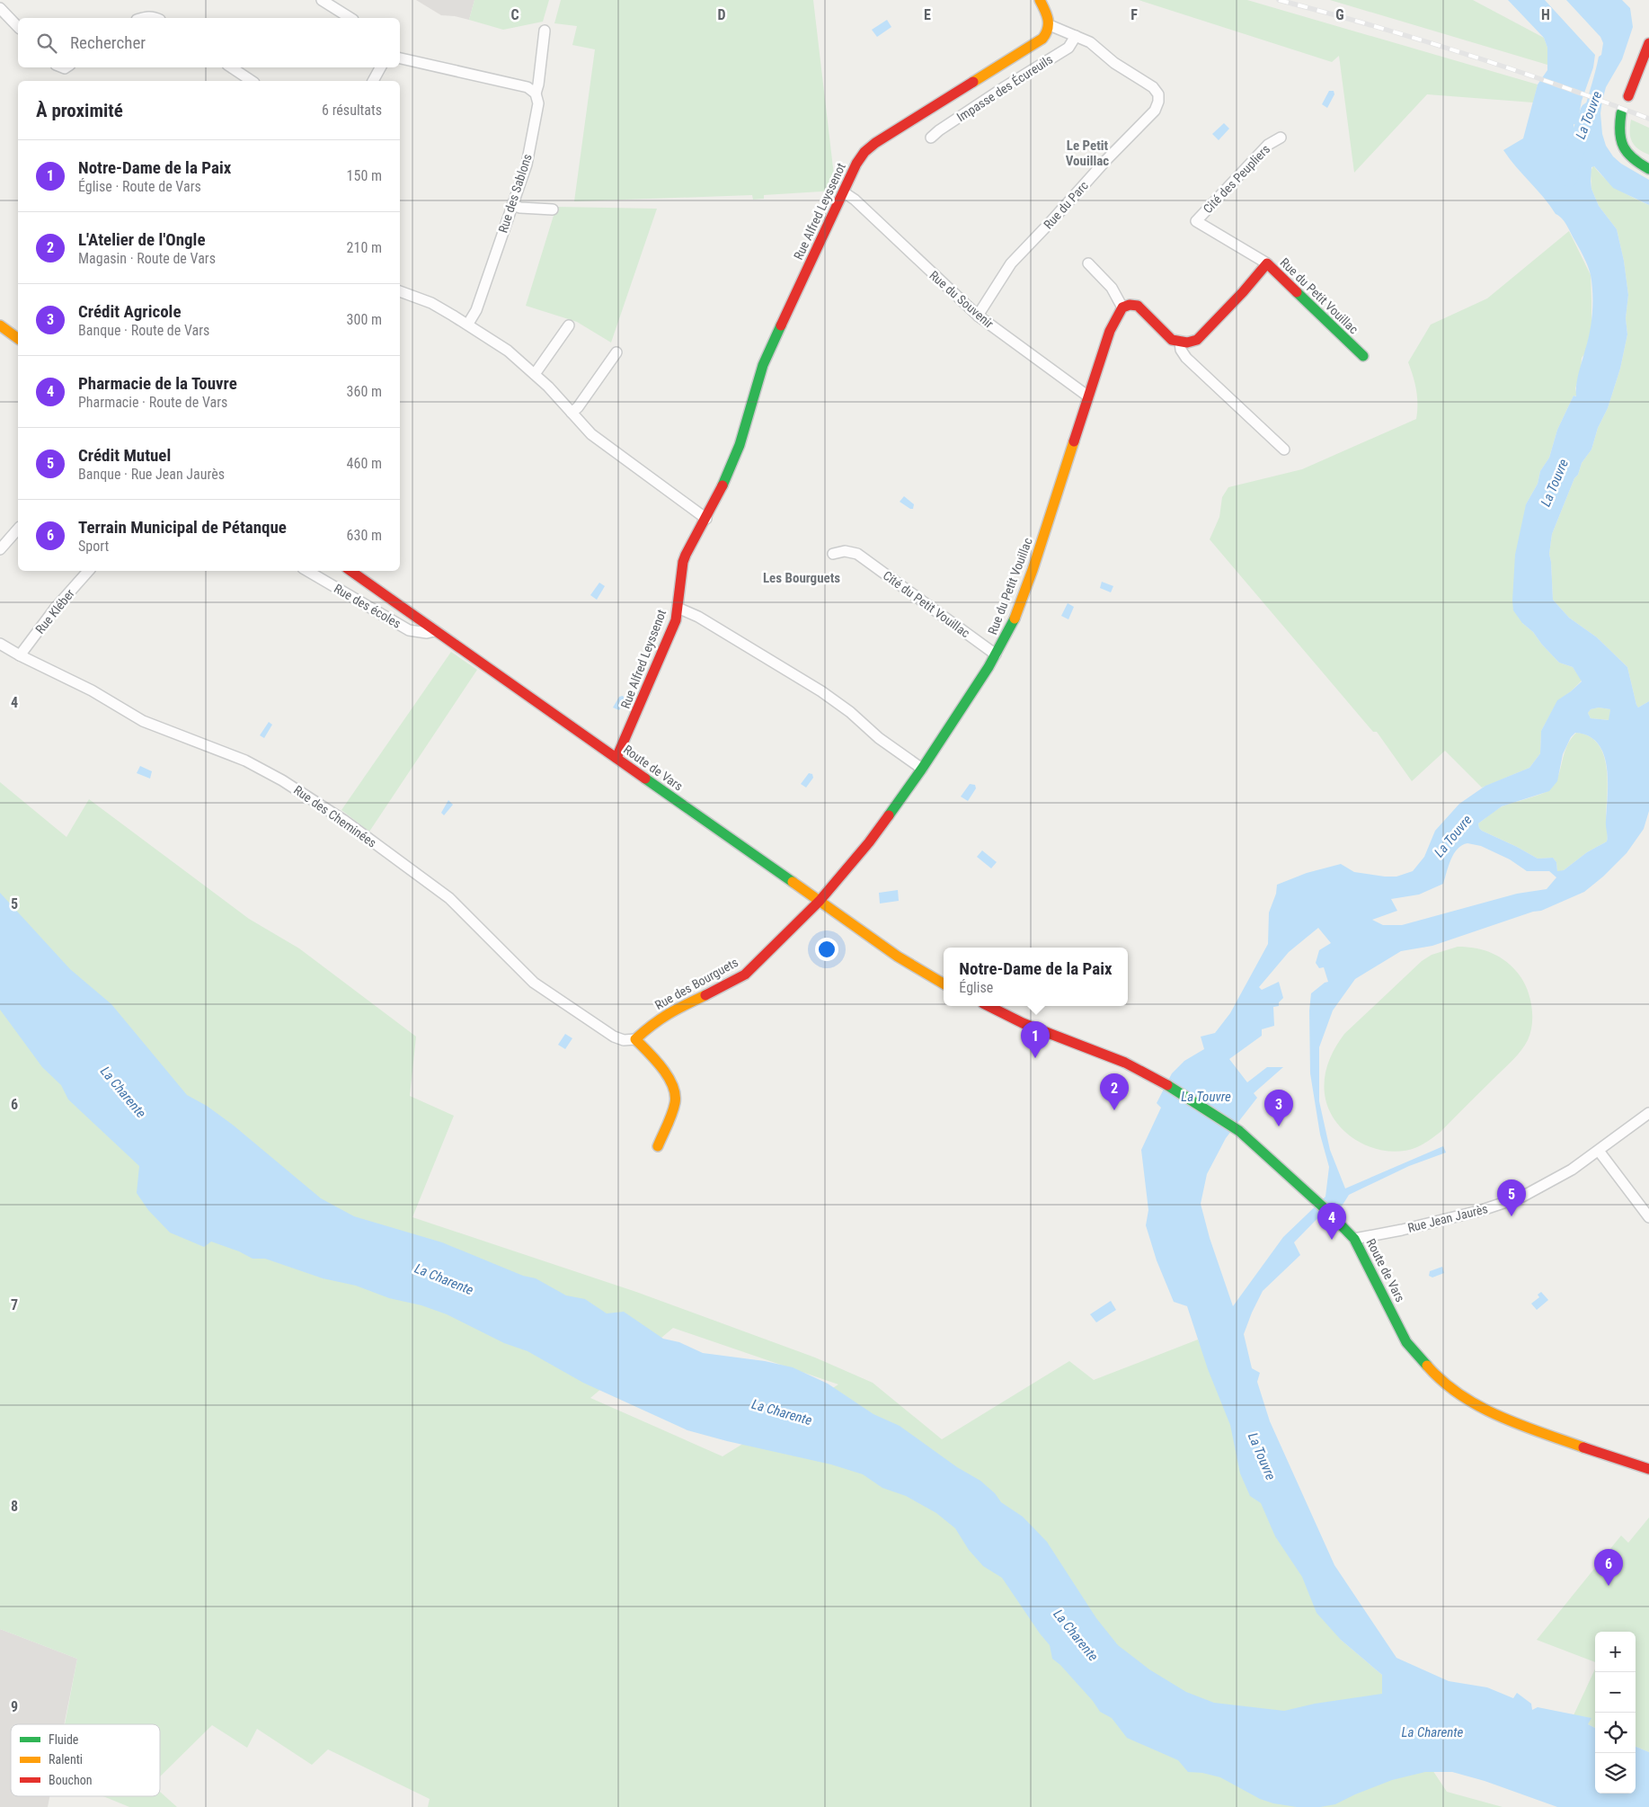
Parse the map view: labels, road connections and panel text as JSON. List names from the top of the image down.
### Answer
{
  "streets": {
    "street": [
      "Impasse des Écureuils",
      "Cité des Peupliers",
      "Rue des Sablons",
      "Rue du Parc",
      "Rue Alfred Leyssenot",
      "Rue du Petit Vouillac",
      "Rue du Souvenir",
      "Cité du Petit Vouillac",
      "Rue des écoles",
      "Rue Kléber",
      "Route de Vars",
      "Rue des Cheminées",
      "Rue des Bourguets",
      "Rue Jean Jaurès"
    ]
  },
  "crossings": [
    ["Impasse des Écureuils", "Rue du Parc"],
    ["Cité des Peupliers", "Rue du Petit Vouillac"],
    ["Rue du Parc", "Rue Alfred Leyssenot"],
    ["Rue du Parc", "Rue du Souvenir"],
    ["Rue Alfred Leyssenot", "Rue du Souvenir"],
    ["Rue Alfred Leyssenot", "Route de Vars"],
    ["Rue du Petit Vouillac", "Rue du Souvenir"],
    ["Rue du Petit Vouillac", "Cité du Petit Vouillac"],
    ["Rue du Petit Vouillac", "Route de Vars"],
    ["Rue du Petit Vouillac", "Rue des Bourguets"],
    ["Rue des écoles", "Route de Vars"],
    ["Rue Kléber", "Rue des Cheminées"],
    ["Route de Vars", "Rue des Bourguets"],
    ["Route de Vars", "Rue Jean Jaurès"],
    ["Rue des Cheminées", "Rue des Bourguets"]
  ],
  "districts": ["Le Petit Vouillac", "Les Bourguets"],
  "water": ["La Touvre", "La Charente"],
  "legend": ["Fluide", "Ralenti", "Bouchon"],
  "page": {
    "search": "Rechercher",
    "heading": ["À proximité", "6 résultats"],
    "list": [
      {
        "mark": "1",
        "name": "Notre-Dame de la Paix",
        "note": "Église · Route de Vars",
        "value": "150 m"
      },
      {
        "mark": "2",
        "name": "L'Atelier de l'Ongle",
        "note": "Magasin · Route de Vars",
        "value": "210 m"
      },
      {
        "mark": "3",
        "name": "Crédit Agricole",
        "note": "Banque · Route de Vars",
        "value": "300 m"
      },
      {
        "mark": "4",
        "name": "Pharmacie de la Touvre",
        "note": "Pharmacie · Route de Vars",
        "value": "360 m"
      },
      {
        "mark": "5",
        "name": "Crédit Mutuel",
        "note": "Banque · Rue Jean Jaurès",
        "value": "460 m"
      },
      {
        "mark": "6",
        "name": "Terrain Municipal de Pétanque",
        "note": "Sport",
        "value": "630 m"
      }
    ],
    "popup": ["Notre-Dame de la Paix", "Église"],
    "pins": [
      "1",
      "2",
      "3",
      "5",
      "4",
      "6"
    ],
    "map_buttons": ["+", "−"]
  },
  "grid": {
    "columns": [
      "C",
      "D",
      "E",
      "F",
      "G",
      "H"
    ],
    "rows": [
      "4",
      "5",
      "6",
      "7",
      "8",
      "9"
    ]
  }
}
